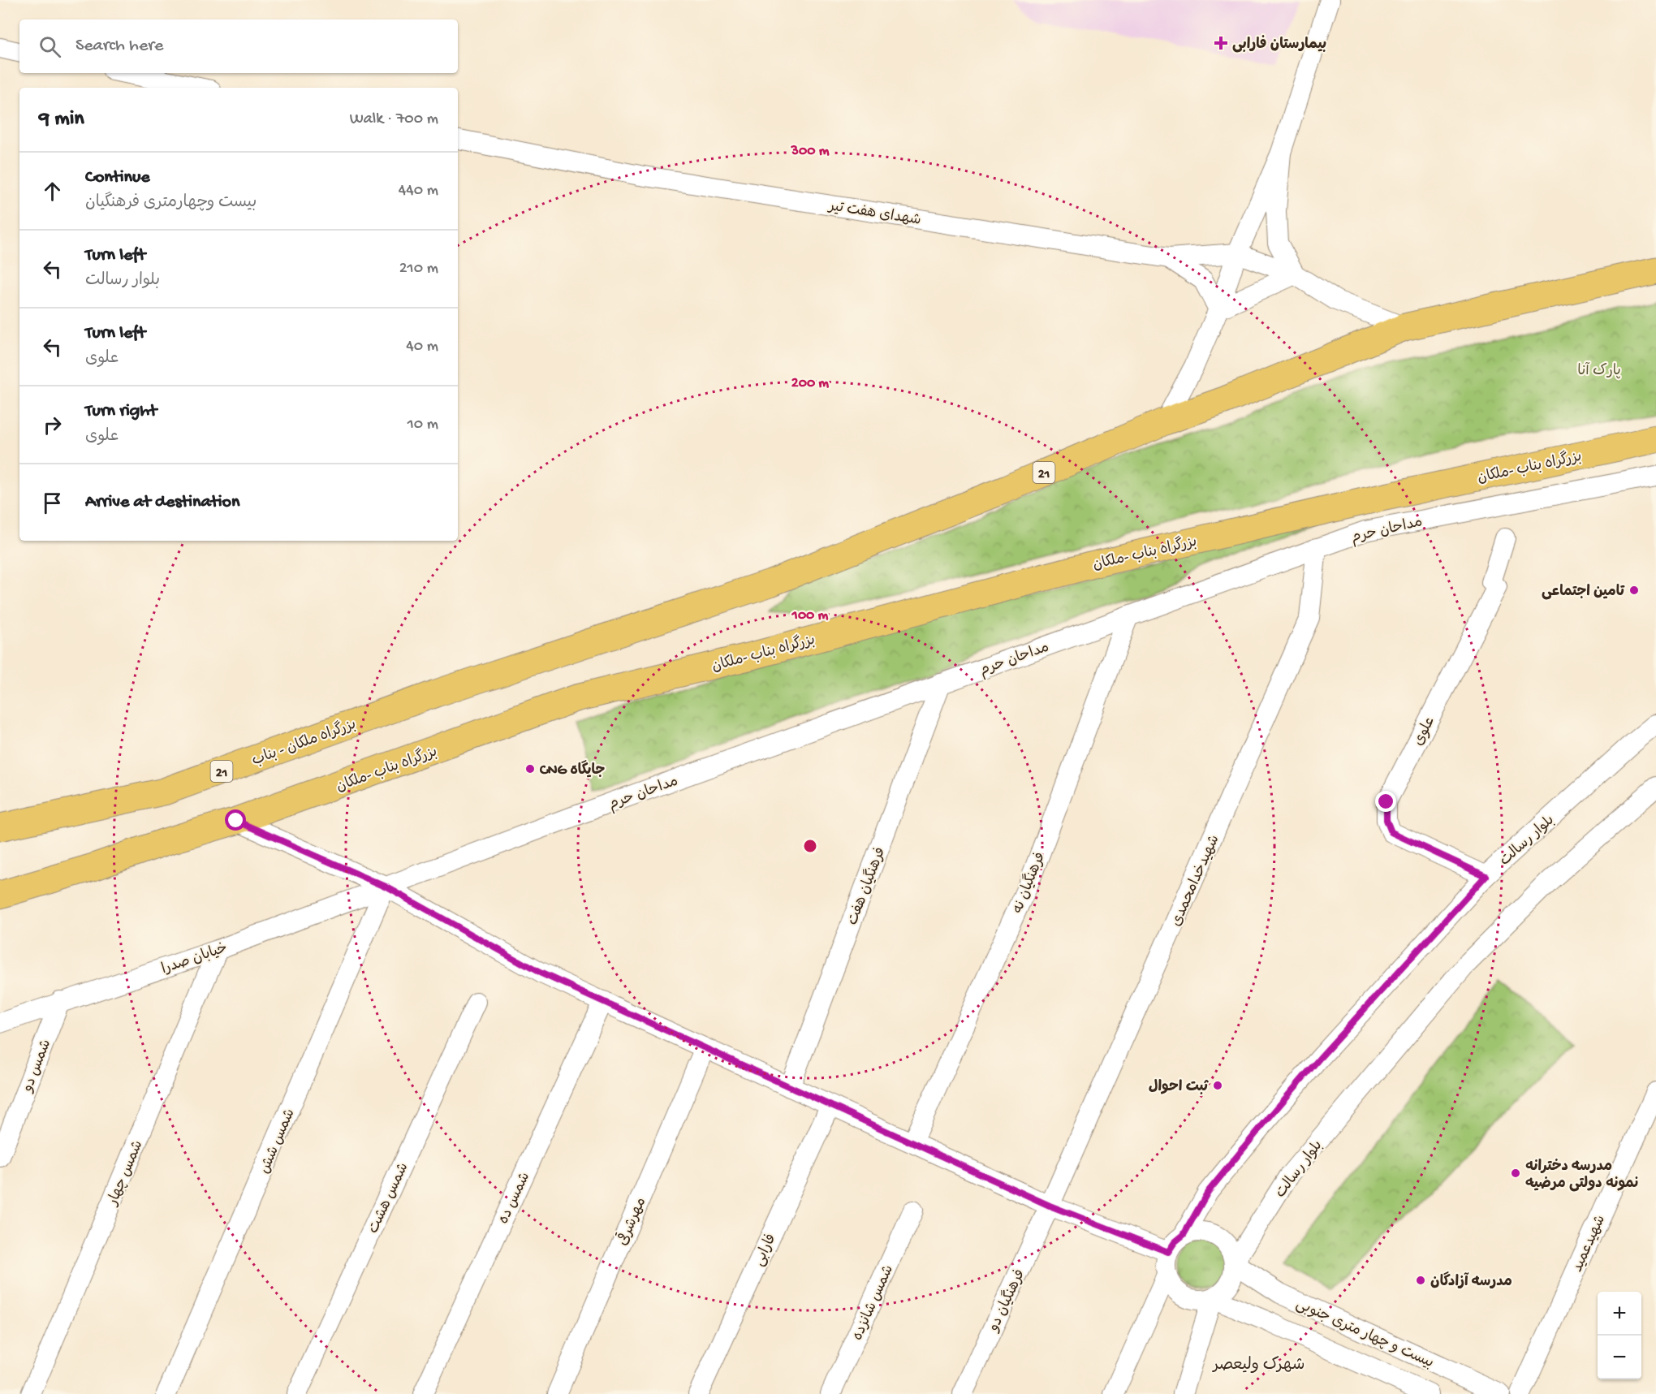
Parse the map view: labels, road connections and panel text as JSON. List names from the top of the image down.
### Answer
{
  "streets": {
    "highway": ["بزرگراه بناب -ملکان", "21", "بزرگراه ملکان - بناب"],
    "street": [
      "شهدای هفت تیر",
      "مداحان حرم",
      "علوی",
      "بلوار رسالت",
      "شهیدخدامحمدی",
      "فرهنگیان نه",
      "فرهنگیان هفت",
      "خیابان صدرا",
      "شمس دو",
      "شمس شش",
      "شمس چهار",
      "شمس هشت",
      "شمس ده",
      "مهرشرقی",
      "شهیدعمید",
      "فارابی",
      "فرهنگیان دو",
      "شمس شانزده",
      "بیست و چهار متری جنوبی"
    ]
  },
  "crossings": [
    ["شهدای هفت تیر", "21"],
    ["21", "بزرگراه ملکان - بناب"],
    ["مداحان حرم", "شهیدخدامحمدی"],
    ["مداحان حرم", "فرهنگیان نه"],
    ["مداحان حرم", "فرهنگیان هفت"],
    ["مداحان حرم", "خیابان صدرا"],
    ["مداحان حرم", "شمس شش"],
    ["علوی", "بلوار رسالت"],
    ["بلوار رسالت", "بیست و چهار متری جنوبی"],
    ["شهیدخدامحمدی", "فرهنگیان دو"],
    ["خیابان صدرا", "شمس دو"],
    ["خیابان صدرا", "شمس شش"],
    ["خیابان صدرا", "شمس چهار"]
  ],
  "districts": ["شهرک ولیعصر"],
  "parks": ["پارک آنا"],
  "places": {
    "health": ["بیمارستان فارابی"],
    "other": [
      "تامین اجتماعی",
      "CNG جایگاه",
      "ثبت احوال",
      "مدرسه دخترانه نمونه دولتی مرضیه",
      "مدرسه آزادگان"
    ]
  },
  "page": {
    "search": "Search here",
    "heading": ["9 min", "Walk · 700 m"],
    "list": [
      ["Continue", "بیست وچهارمتری فرهنگیان", "440 m"],
      ["Turn left", "بلوار رسالت", "210 m"],
      ["Turn left", "علوی", "40 m"],
      ["Turn right", "علوی", "10 m"],
      "Arrive at destination"
    ],
    "map_buttons": ["+", "−"]
  },
  "rings": ["300 m", "200 m", "100 m"]
}
